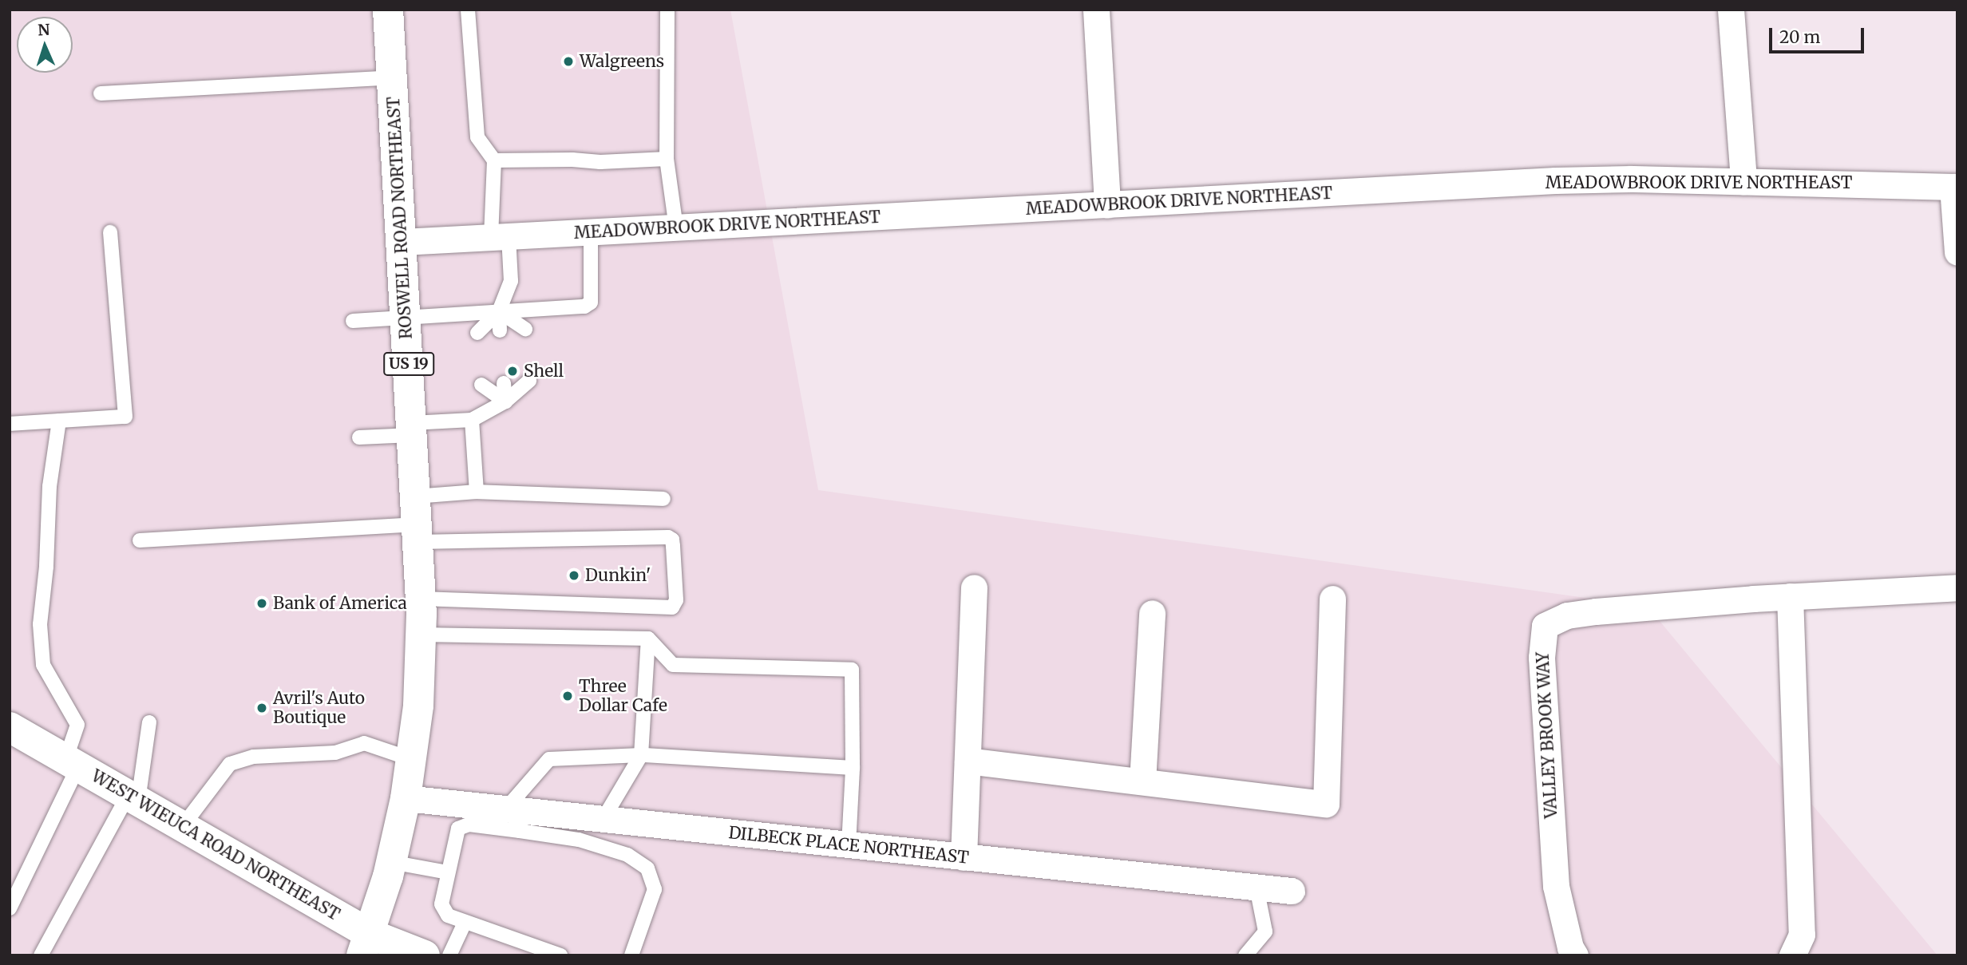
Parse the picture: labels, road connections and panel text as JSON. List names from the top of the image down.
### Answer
{
  "streets": {
    "main road": ["ROSWELL ROAD NORTHEAST", "US 19", "WEST WIEUCA ROAD NORTHEAST"],
    "street": ["MEADOWBROOK DRIVE NORTHEAST", "VALLEY BROOK WAY", "DILBECK PLACE NORTHEAST"]
  },
  "crossings": [
    ["MEADOWBROOK DRIVE NORTHEAST", "ROSWELL ROAD NORTHEAST"],
    ["ROSWELL ROAD NORTHEAST", "WEST WIEUCA ROAD NORTHEAST"],
    ["ROSWELL ROAD NORTHEAST", "DILBECK PLACE NORTHEAST"]
  ],
  "places": [
    "Walgreens",
    "Shell",
    "Dunkin'",
    "Bank of America",
    "Three Dollar Cafe",
    "Avril's Auto Boutique"
  ],
  "scale_bar": "20 m",
  "north": "top"
}
